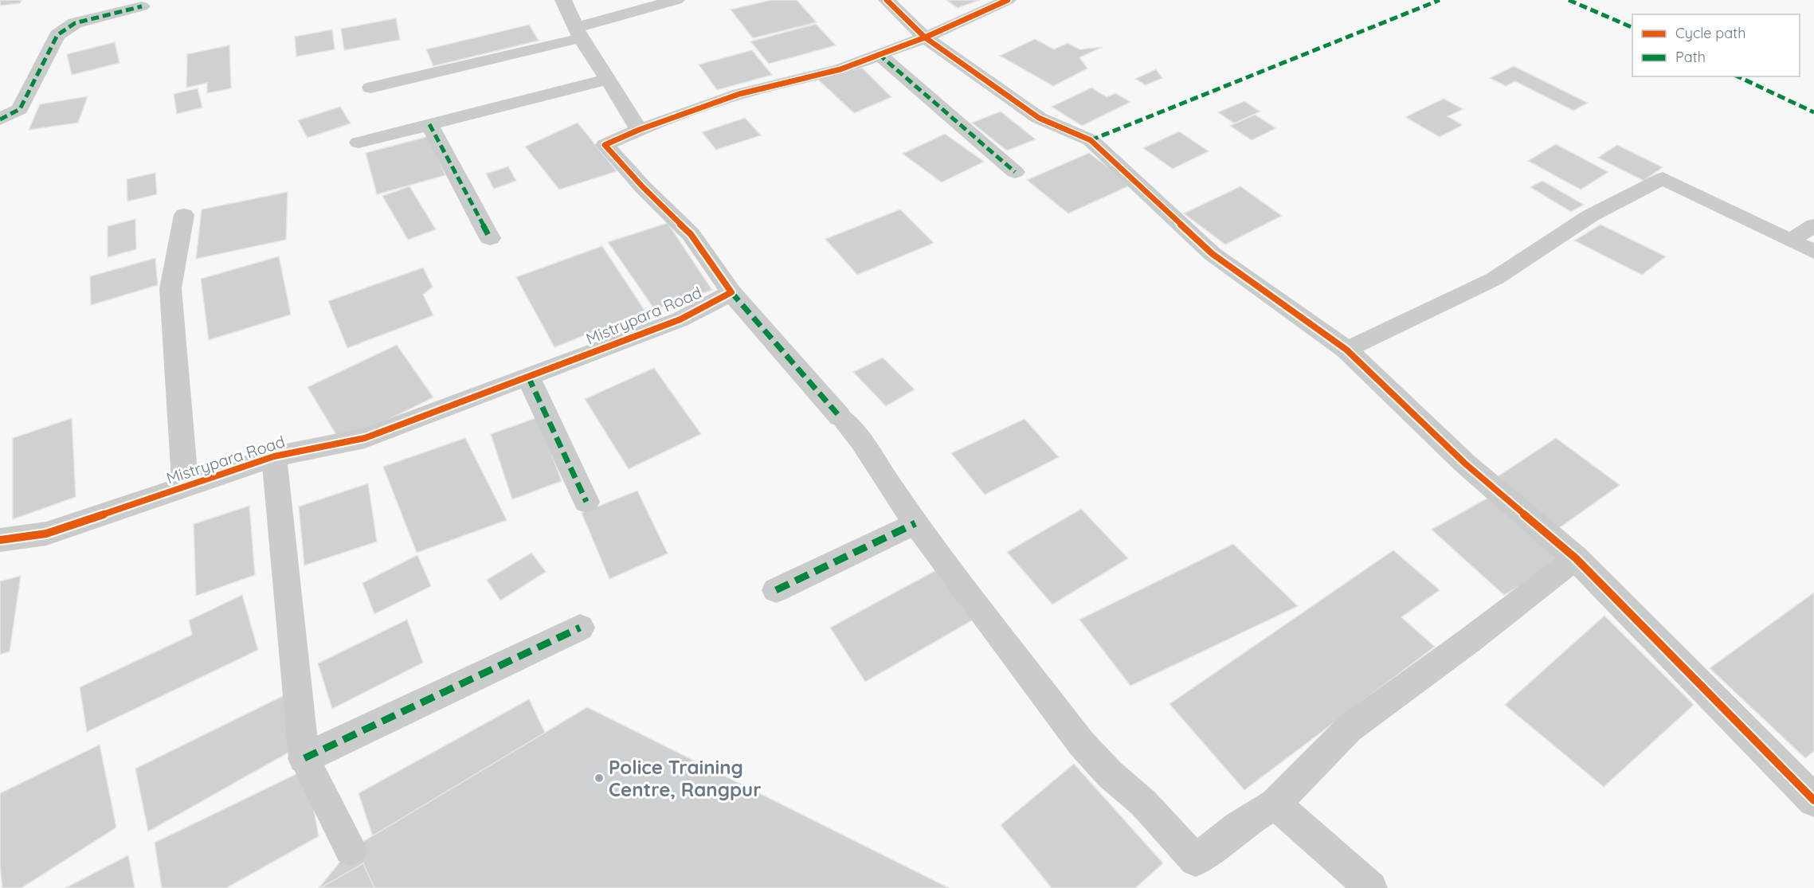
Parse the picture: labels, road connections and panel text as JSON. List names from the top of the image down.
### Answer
{
  "streets": {
    "street": ["Mistrypara Road"]
  },
  "places": ["Police Training Centre, Rangpur"],
  "legend": ["Cycle path", "Path"]
}
